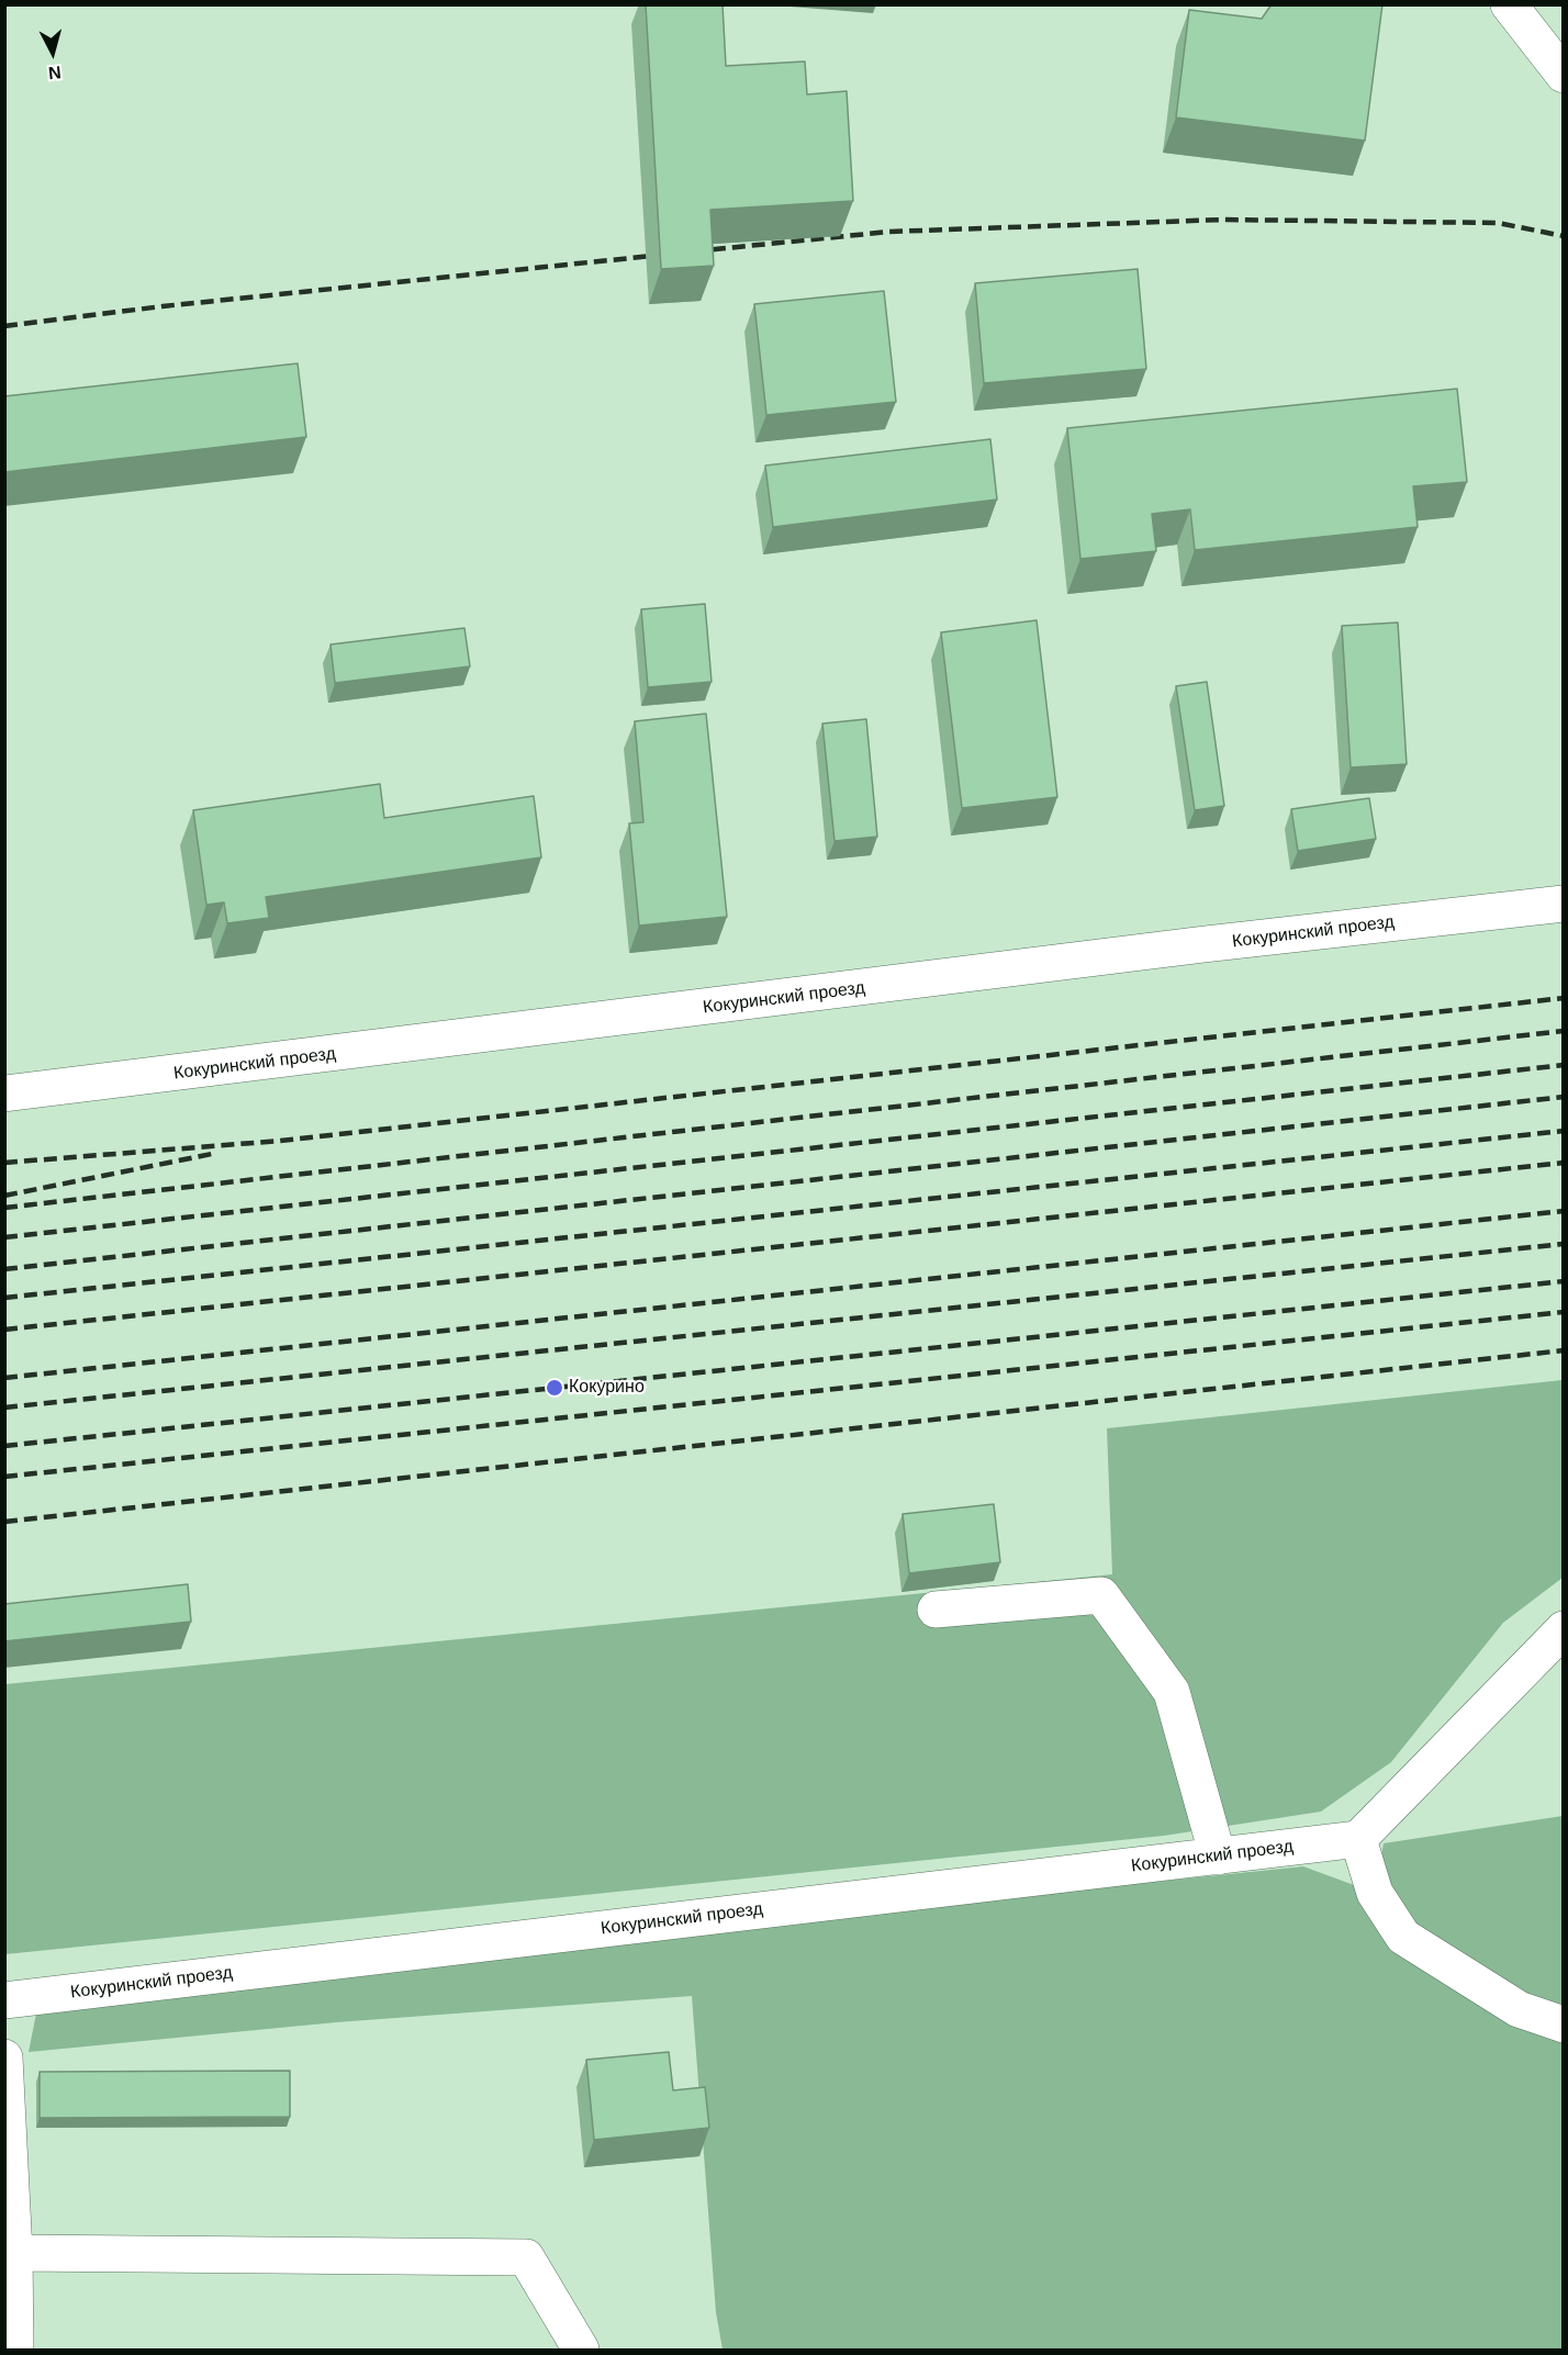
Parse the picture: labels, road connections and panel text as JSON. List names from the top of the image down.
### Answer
{
  "streets": {
    "street": ["Кокуринский проезд"]
  },
  "places": ["Кокурино"],
  "north": "bottom"
}
